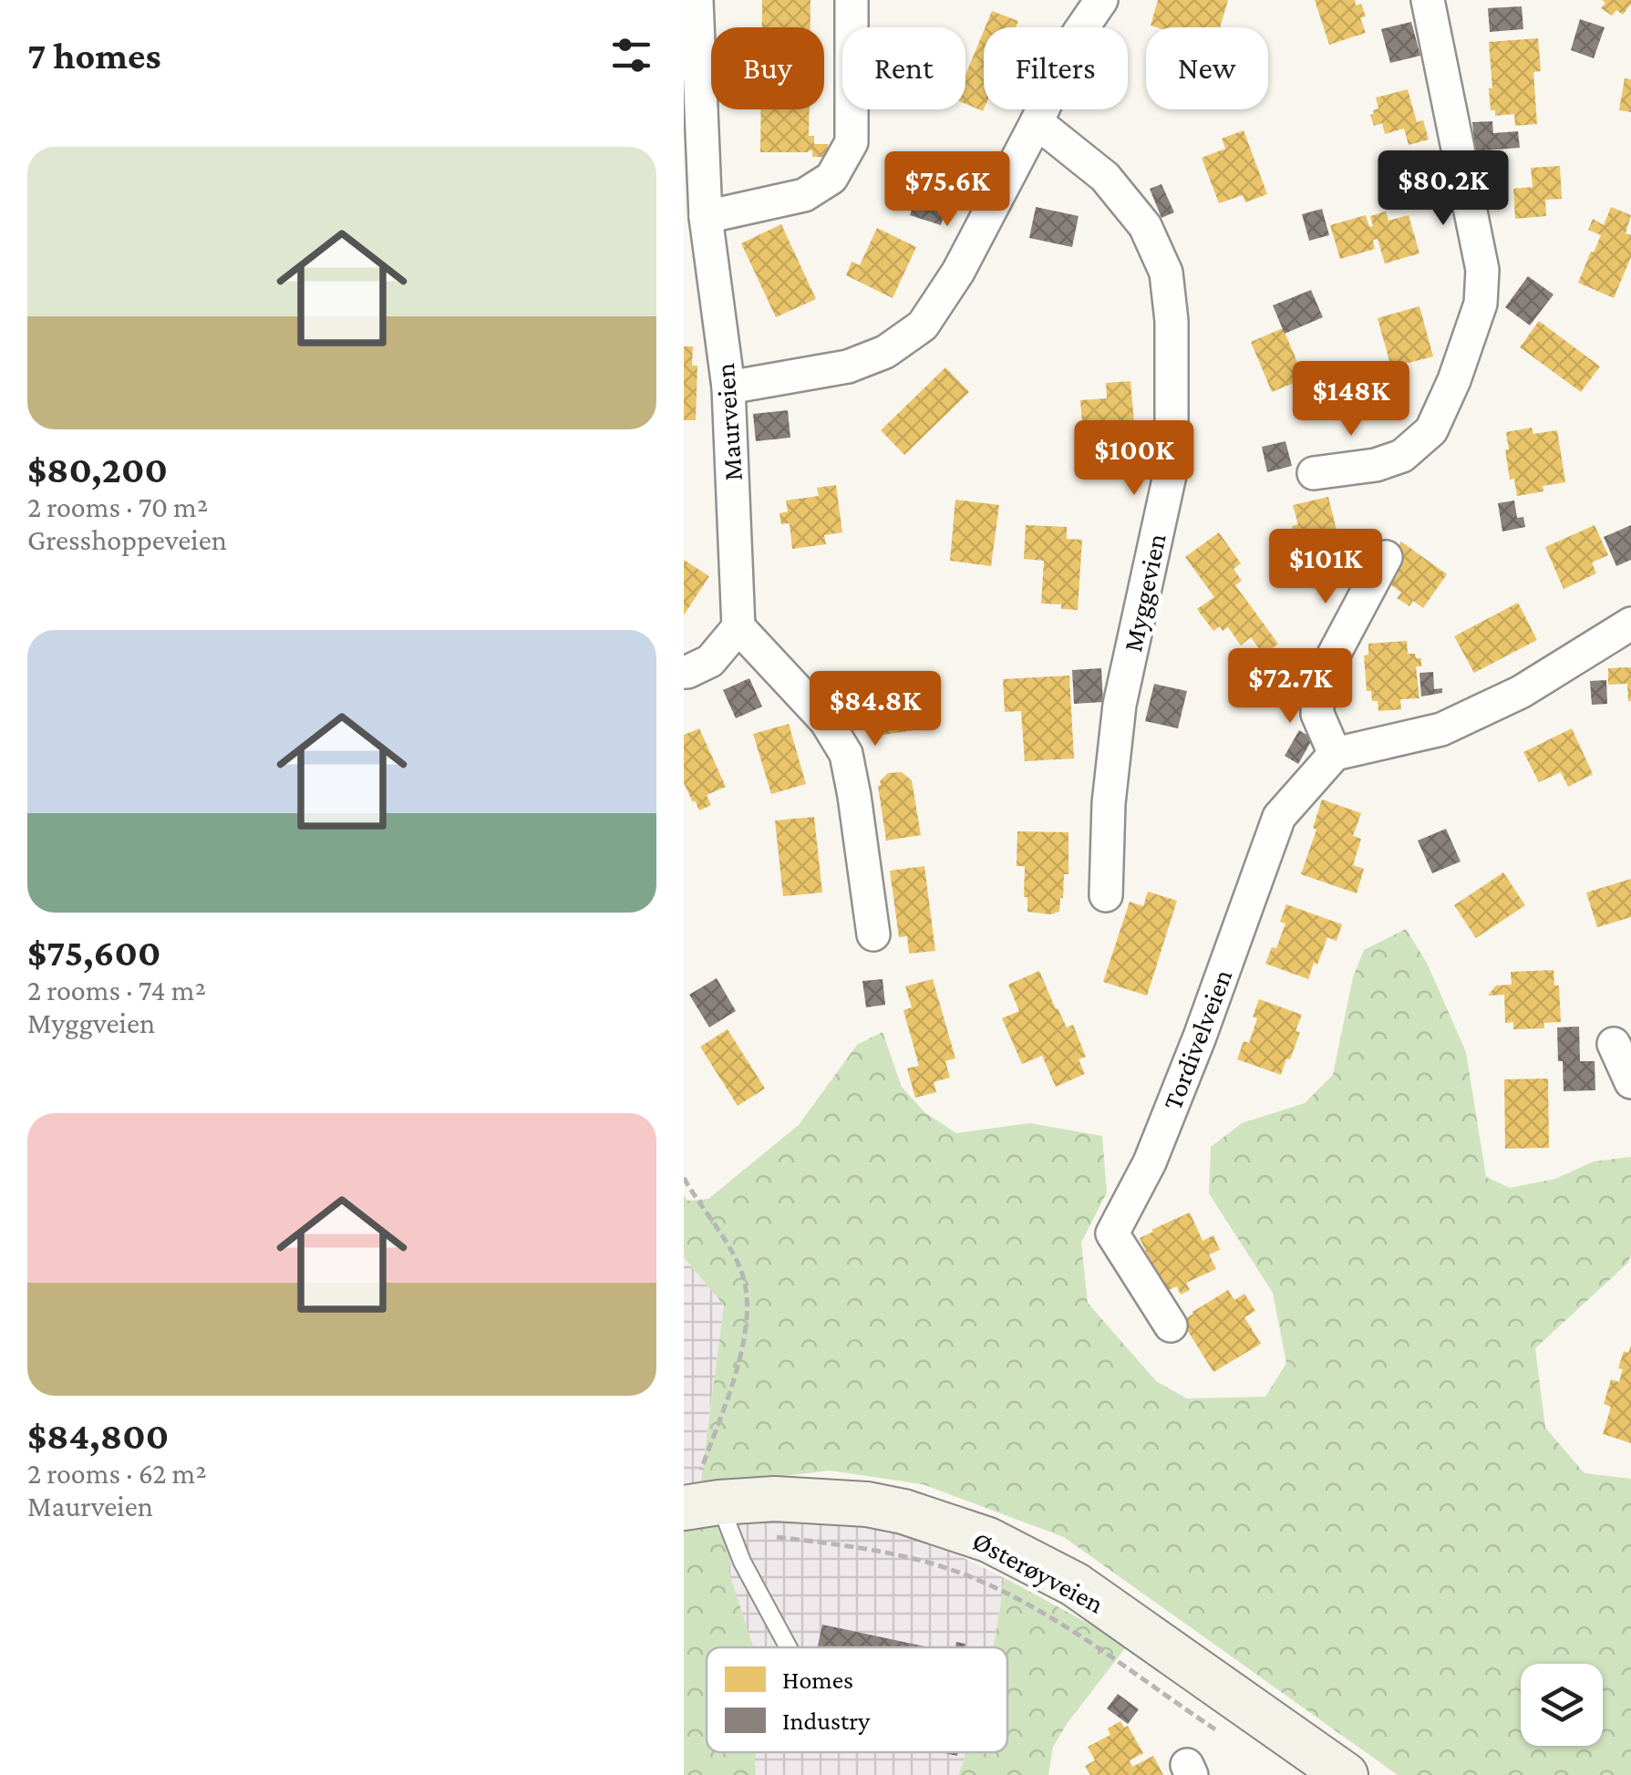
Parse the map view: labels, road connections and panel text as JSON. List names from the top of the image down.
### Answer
{
  "streets": {
    "main road": ["Østerøyveien"],
    "street": ["Maurveien", "Myggevien", "Tordivelveien"]
  },
  "legend": ["Homes", "Industry"],
  "page": {
    "heading": "7 homes",
    "chip": [
      "Buy",
      "Rent",
      "Filters",
      "New"
    ],
    "list": [
      {
        "name": "$80,200",
        "note": "2 rooms · 70 m² · Gresshoppeveien"
      },
      {
        "name": "$75,600",
        "note": "2 rooms · 74 m² · Myggveien"
      },
      {
        "name": "$84,800",
        "note": "2 rooms · 62 m² · Maurveien"
      }
    ],
    "price": [
      "$80.2K",
      "$75.6K",
      "$148K",
      "$100K",
      "$101K",
      "$72.7K",
      "$84.8K"
    ]
  }
}
